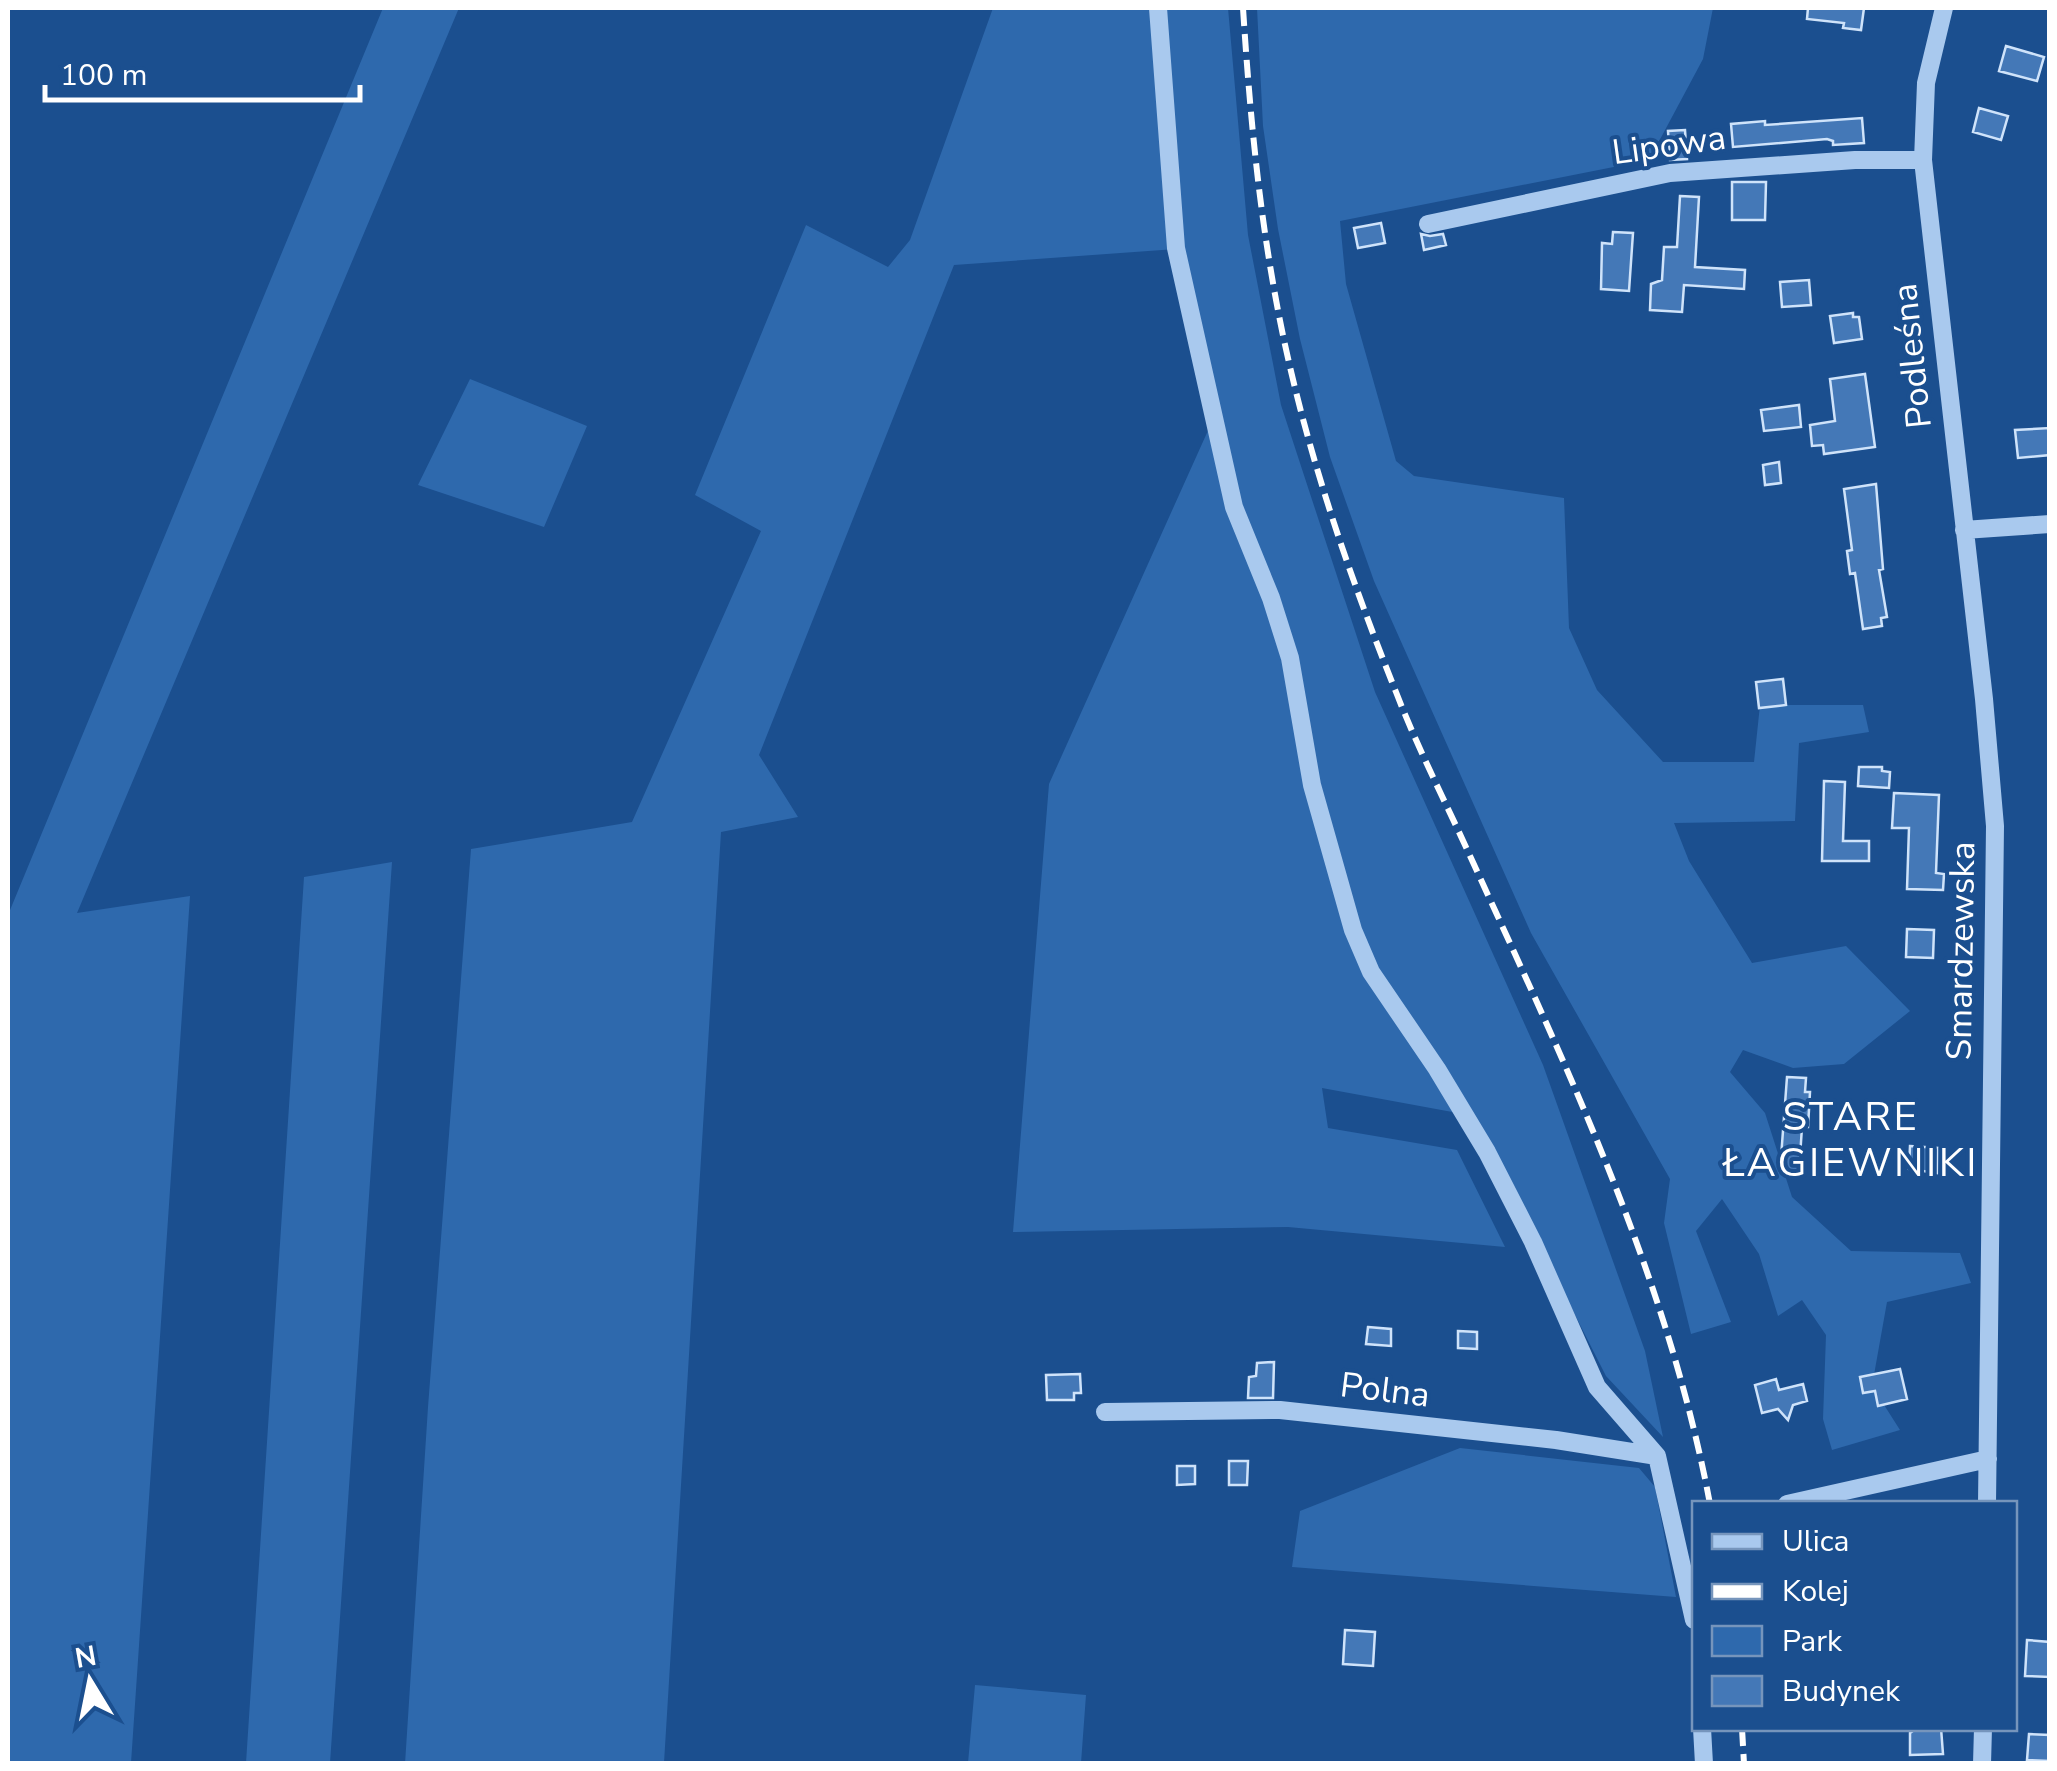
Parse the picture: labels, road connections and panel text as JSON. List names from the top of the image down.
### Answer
{
  "streets": {
    "street": [
      "Lipowa",
      "Podleśna",
      "Smardzewska",
      "Polna"
    ]
  },
  "crossings": [
    ["Lipowa", "Podleśna"],
    ["Podleśna", "Smardzewska"]
  ],
  "districts": ["STARE ŁAGIEWNIKI"],
  "legend": [
    "Ulica",
    "Kolej",
    "Park",
    "Budynek"
  ],
  "scale_bar": "100 m",
  "north": "top"
}
